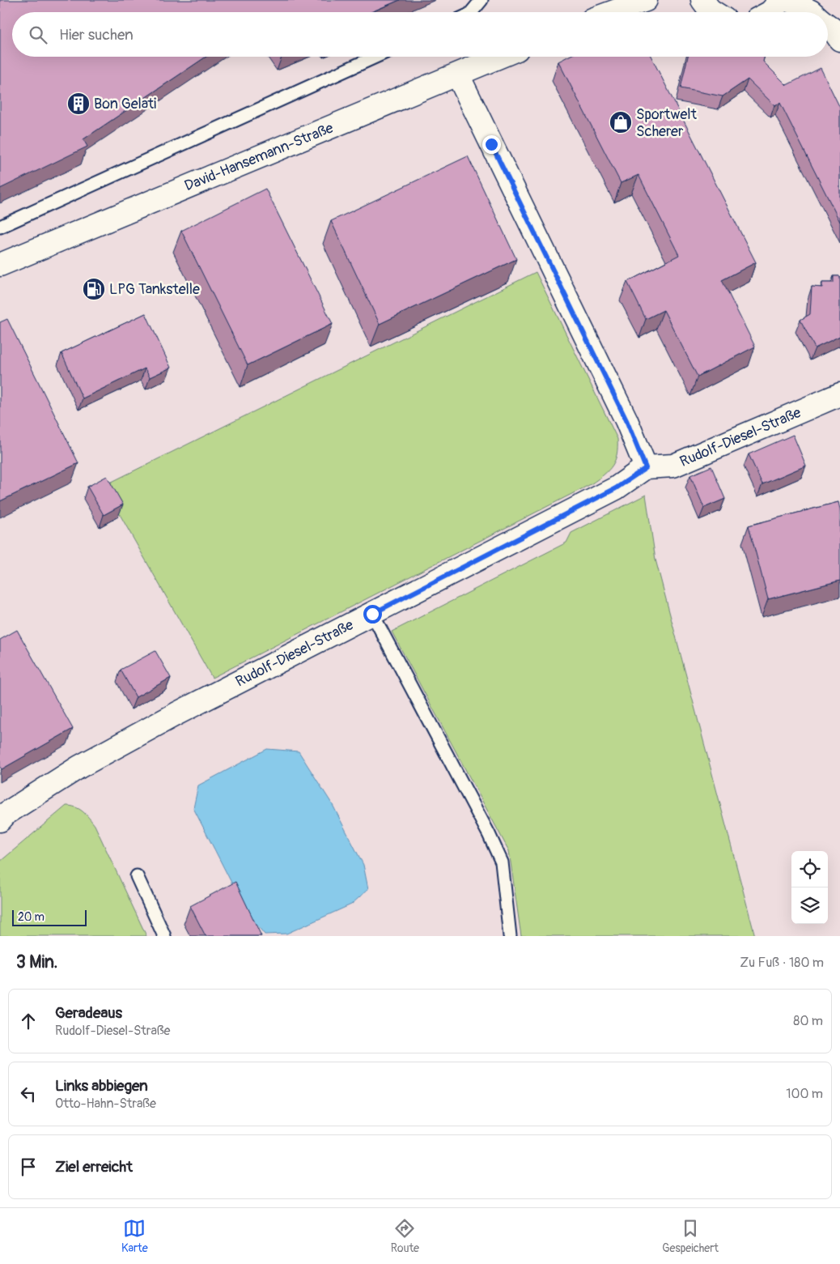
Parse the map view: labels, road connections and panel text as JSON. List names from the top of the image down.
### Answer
{
  "streets": {
    "street": ["David-Hansemann-Straße", "Rudolf-Diesel-Straße"]
  },
  "places": {
    "building": ["Bon Gelati"],
    "shop": ["Sportwelt Scherer"],
    "fuel station": ["LPG Tankstelle"]
  },
  "scale_bar": "20 m",
  "page": {
    "search": "Hier suchen",
    "scale": "20 m",
    "heading": ["3 Min.", "Zu Fuß · 180 m"],
    "list": [
      ["Geradeaus", "Rudolf-Diesel-Straße", "80 m"],
      ["Links abbiegen", "Otto-Hahn-Straße", "100 m"],
      "Ziel erreicht"
    ],
    "nav": ["Karte", "Route", "Gespeichert"]
  }
}
